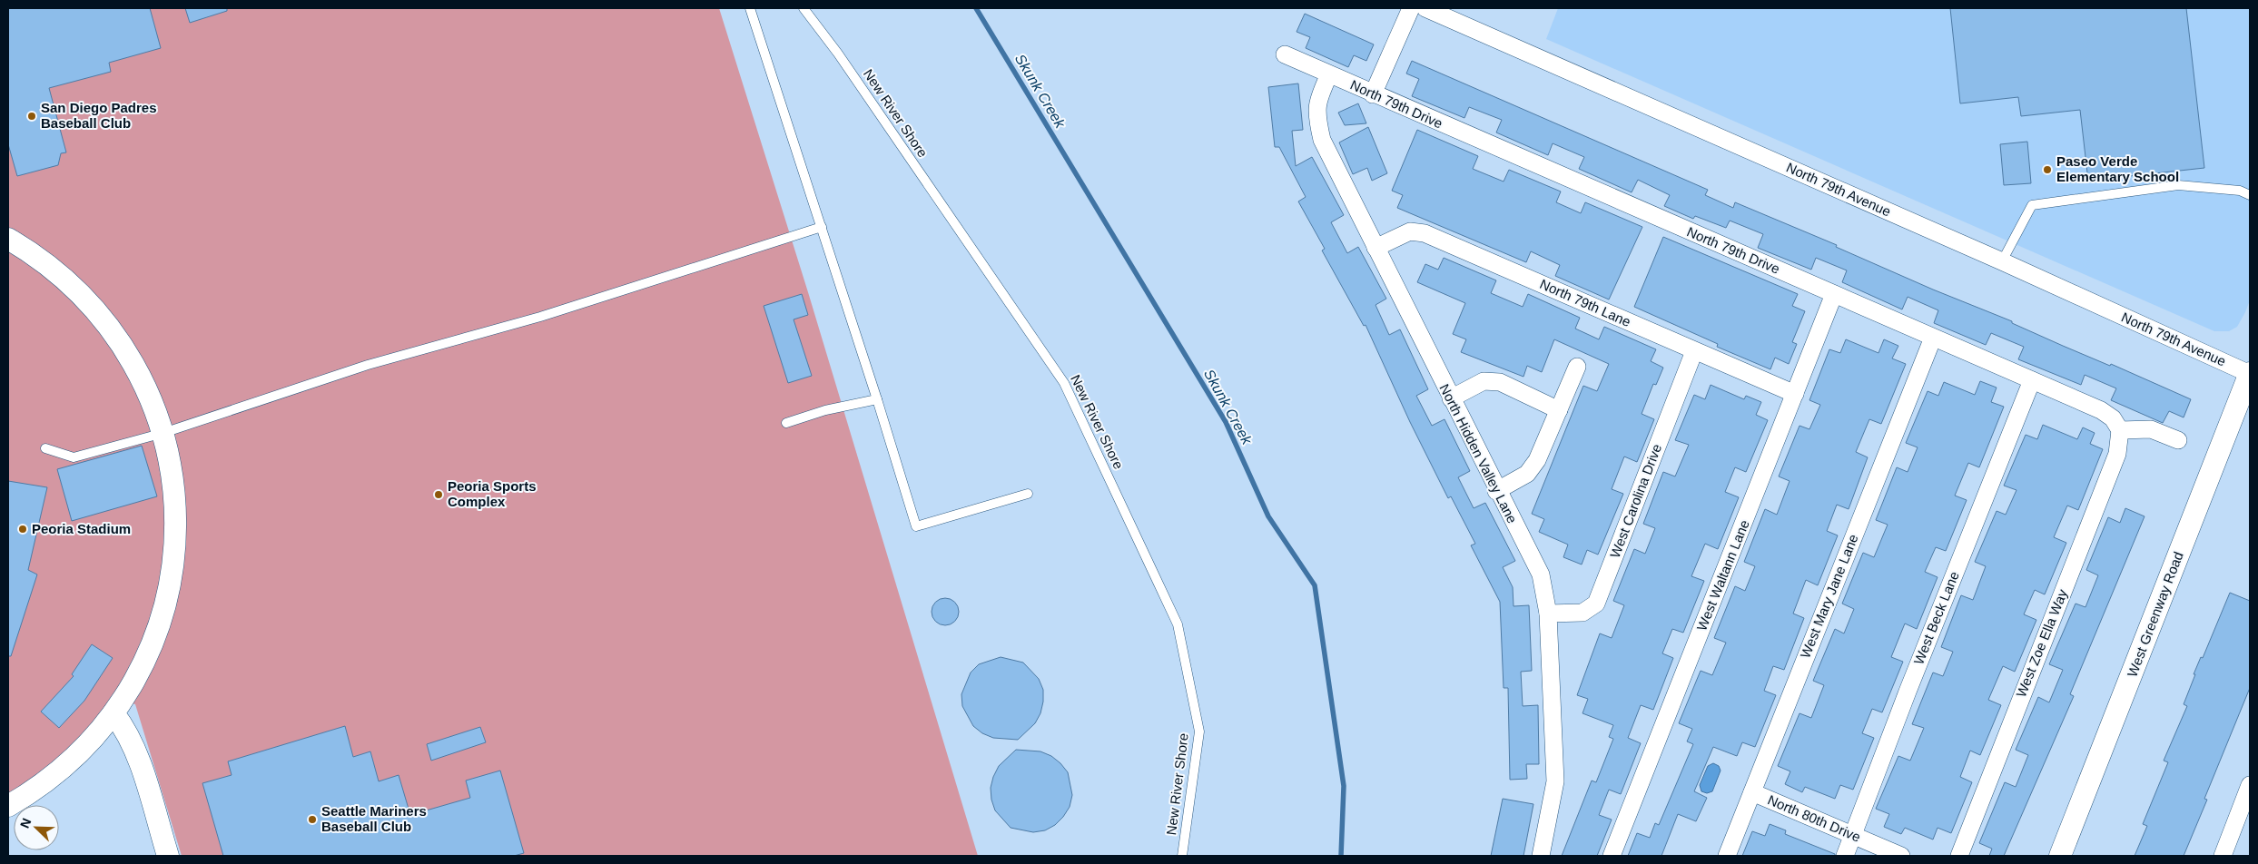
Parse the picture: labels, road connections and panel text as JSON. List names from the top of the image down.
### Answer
{
  "streets": {
    "street": [
      "North 79th Drive",
      "North 79th Avenue",
      "North 79th Lane",
      "North Hidden Valley Lane",
      "West Carolina Drive",
      "West Waltann Lane",
      "West Mary Jane Lane",
      "West Greenway Road",
      "West Beck Lane",
      "West Zoe Ella Way",
      "North 80th Drive"
    ],
    "lane": ["New River Shore"]
  },
  "crossings": [
    ["North 79th Drive", "North Hidden Valley Lane"],
    ["North 79th Drive", "West Waltann Lane"],
    ["North 79th Drive", "West Mary Jane Lane"],
    ["North 79th Drive", "West Beck Lane"],
    ["North 79th Drive", "West Zoe Ella Way"],
    ["North 79th Avenue", "West Greenway Road"],
    ["North 79th Lane", "North Hidden Valley Lane"],
    ["North 79th Lane", "West Carolina Drive"],
    ["North 79th Lane", "West Waltann Lane"],
    ["North Hidden Valley Lane", "West Carolina Drive"],
    ["West Mary Jane Lane", "North 80th Drive"],
    ["West Beck Lane", "North 80th Drive"]
  ],
  "water": ["Skunk Creek"],
  "places": [
    "San Diego Padres Baseball Club",
    "Paseo Verde Elementary School",
    "Peoria Sports Complex",
    "Peoria Stadium",
    "Seattle Mariners Baseball Club"
  ],
  "north": "top left"
}
